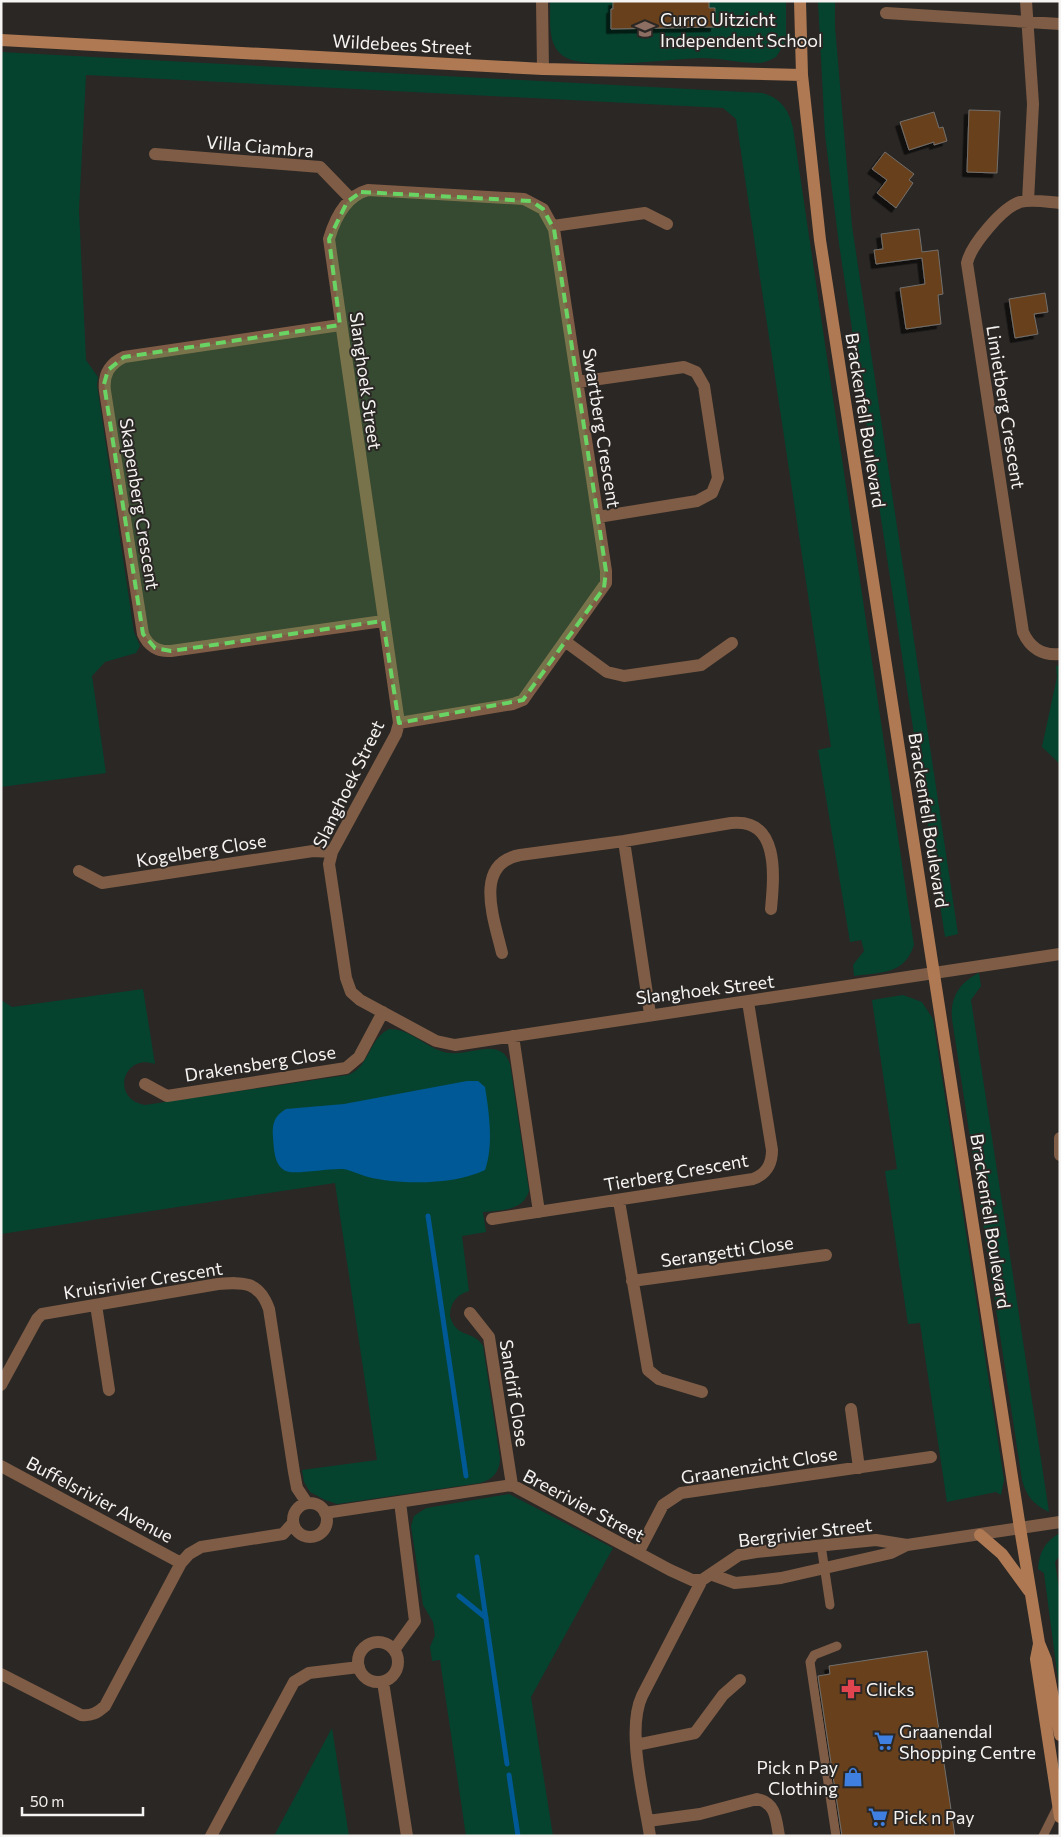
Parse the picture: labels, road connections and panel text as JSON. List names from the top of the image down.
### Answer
{
  "streets": {
    "street": [
      "Wildebees Street",
      "Villa Ciambra",
      "Slanghoek Street",
      "Limietberg Crescent",
      "Brackenfell Boulevard",
      "Swartberg Crescent",
      "Skapenberg Crescent",
      "Kogelberg Close",
      "Drakensberg Close",
      "Tierberg Crescent",
      "Serangetti Close",
      "Kruisrivier Crescent",
      "Sandrif Close",
      "Graanenzicht Close",
      "Buffelsrivier Avenue",
      "Breerivier Street",
      "Bergrivier Street"
    ]
  },
  "crossings": [
    ["Wildebees Street", "Brackenfell Boulevard"],
    ["Villa Ciambra", "Slanghoek Street"],
    ["Villa Ciambra", "Swartberg Crescent"],
    ["Slanghoek Street", "Brackenfell Boulevard"],
    ["Slanghoek Street", "Swartberg Crescent"],
    ["Slanghoek Street", "Skapenberg Crescent"],
    ["Slanghoek Street", "Kogelberg Close"],
    ["Slanghoek Street", "Drakensberg Close"],
    ["Slanghoek Street", "Tierberg Crescent"],
    ["Brackenfell Boulevard", "Bergrivier Street"],
    ["Kruisrivier Crescent", "Breerivier Street"],
    ["Sandrif Close", "Breerivier Street"],
    ["Graanenzicht Close", "Breerivier Street"],
    ["Breerivier Street", "Bergrivier Street"]
  ],
  "places": {
    "school or university": ["Curro Uitzicht Independent School"],
    "pharmacy": ["Clicks"],
    "supermarket": ["Graanendal Shopping Centre", "Pick n Pay"],
    "shop": ["Pick n Pay Clothing"]
  },
  "scale_bar": "50 m"
}
